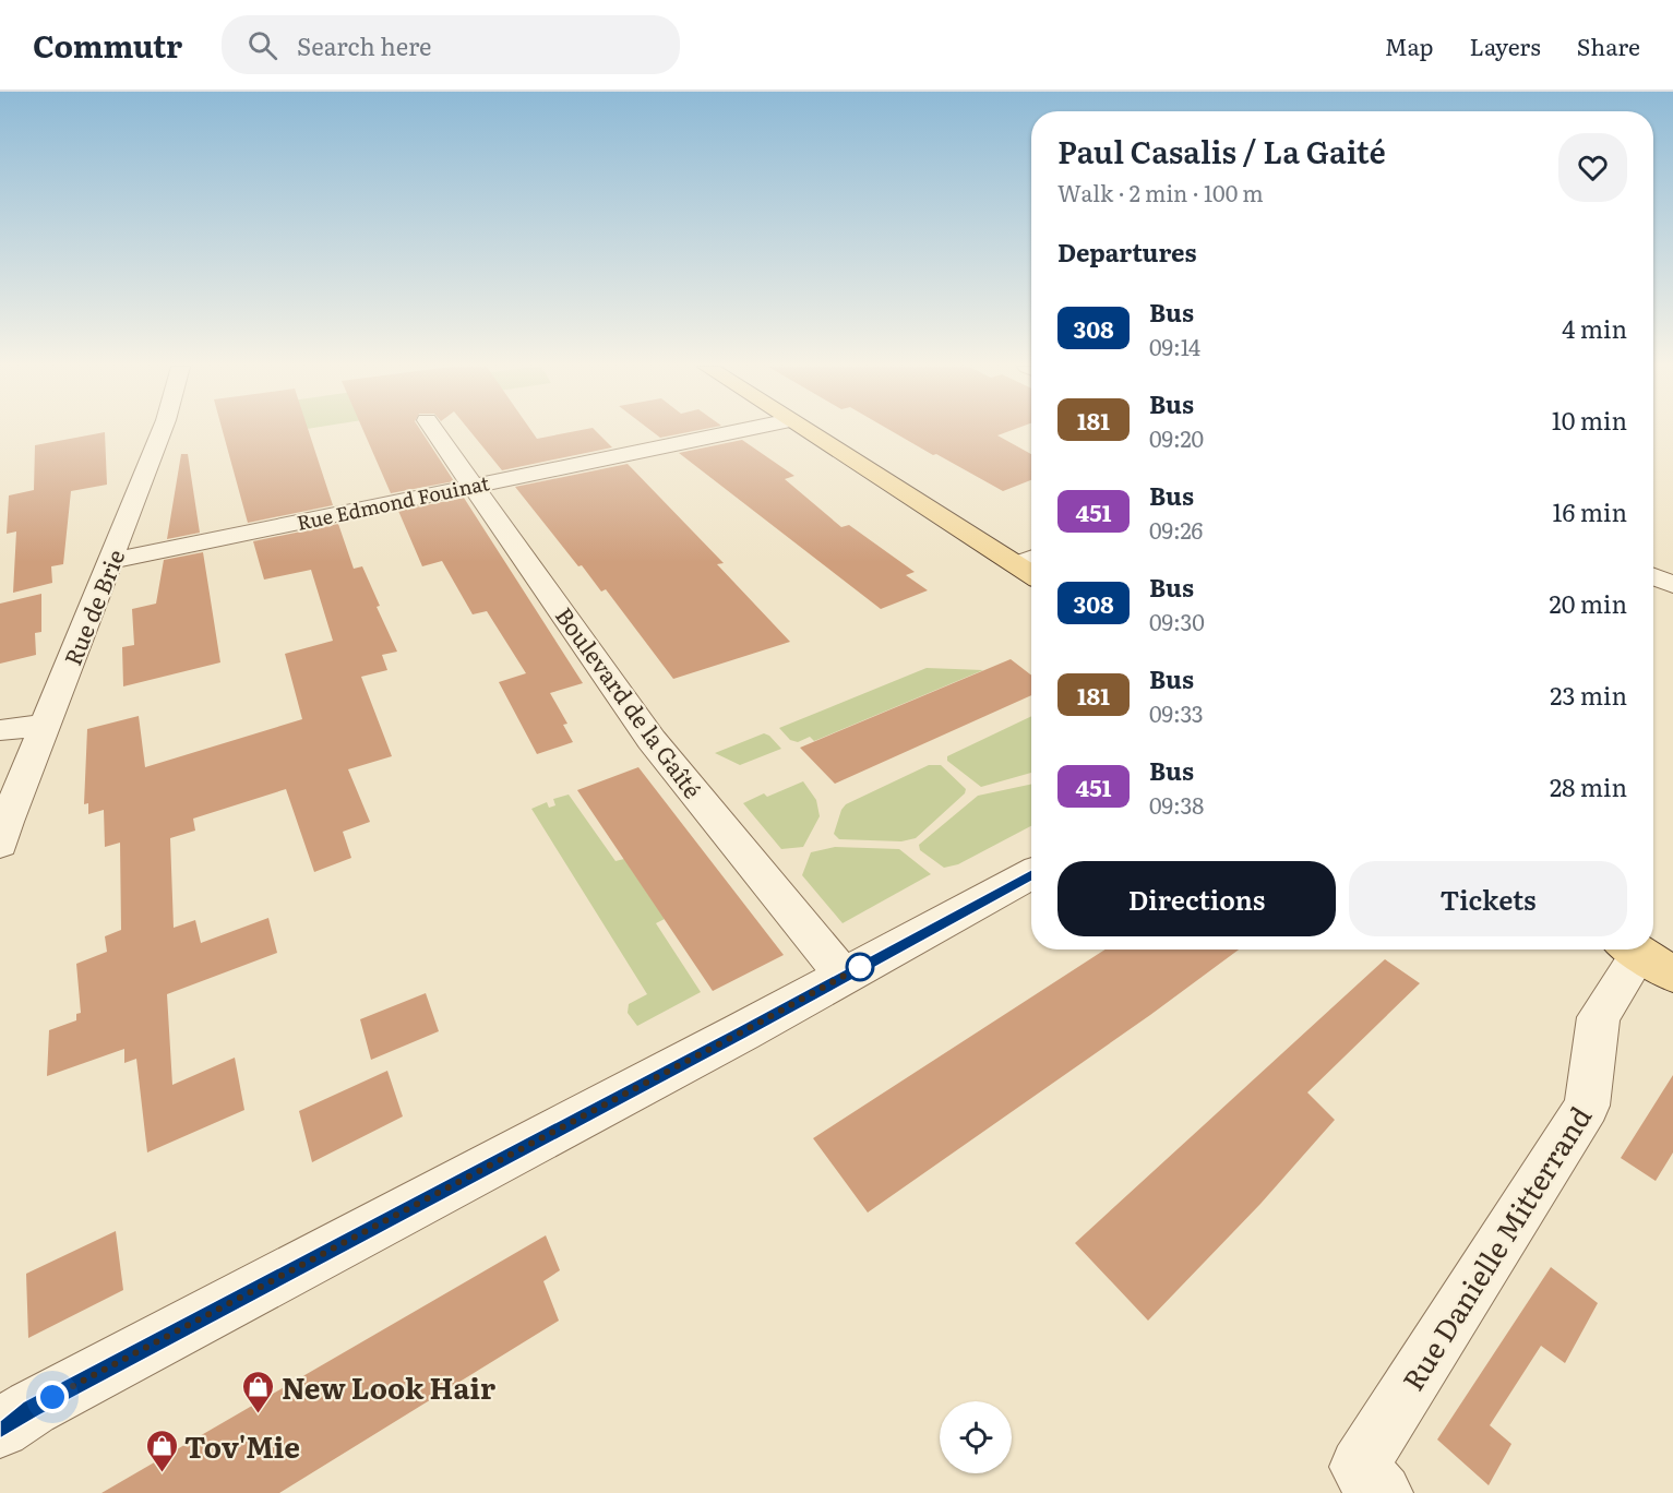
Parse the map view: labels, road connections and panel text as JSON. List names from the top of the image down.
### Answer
{
  "streets": {
    "street": [
      "Rue Edmond Fouinat",
      "Rue de Brie",
      "Boulevard de la Gaîté",
      "Rue Danielle Mitterrand"
    ]
  },
  "crossings": [
    ["Rue Edmond Fouinat", "Rue de Brie"],
    ["Rue Edmond Fouinat", "Boulevard de la Gaîté"]
  ],
  "places": {
    "shop": ["New Look Hair", "Tov'Mie"]
  },
  "lines": ["bus line 308"],
  "page": {
    "header": "Commutr",
    "search": "Search here",
    "nav": ["Map", "Layers", "Share"],
    "heading": [
      ["Paul Casalis / La Gaité", "Walk · 2 min · 100 m"],
      "Departures"
    ],
    "list": [
      {
        "mark": "308",
        "name": "Bus",
        "note": "09:14",
        "value": "4 min"
      },
      {
        "mark": "181",
        "name": "Bus",
        "note": "09:20",
        "value": "10 min"
      },
      {
        "mark": "451",
        "name": "Bus",
        "note": "09:26",
        "value": "16 min"
      },
      {
        "mark": "308",
        "name": "Bus",
        "note": "09:30",
        "value": "20 min"
      },
      {
        "mark": "181",
        "name": "Bus",
        "note": "09:33",
        "value": "23 min"
      },
      {
        "mark": "451",
        "name": "Bus",
        "note": "09:38",
        "value": "28 min"
      }
    ],
    "buttons": ["Directions", "Tickets"]
  }
}
